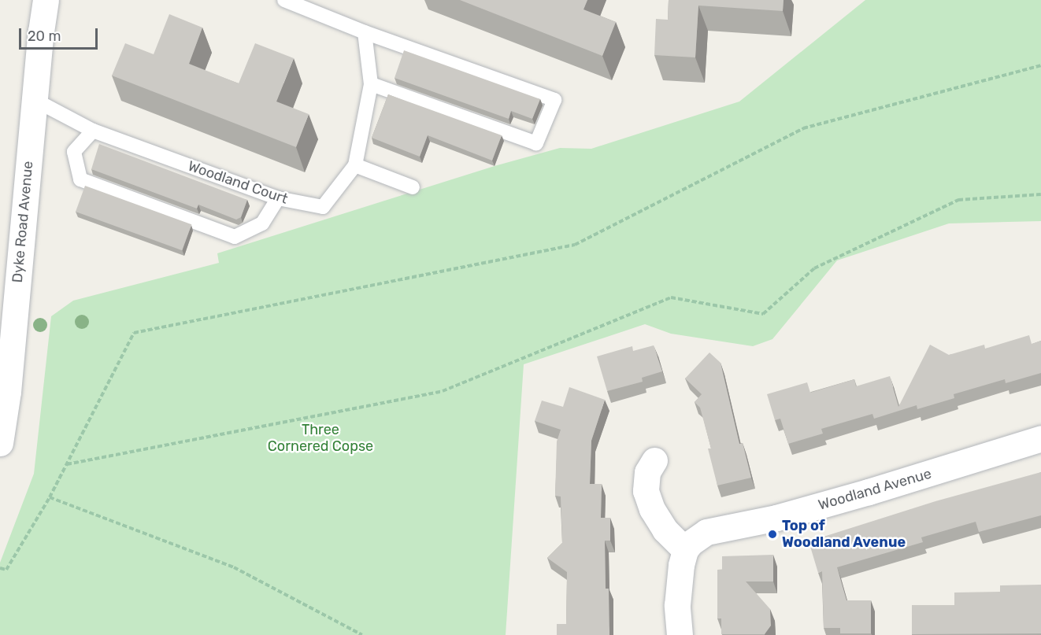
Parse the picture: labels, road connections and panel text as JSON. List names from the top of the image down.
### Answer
{
  "streets": {
    "street": ["Dyke Road Avenue", "Woodland Avenue"],
    "lane": ["Woodland Court"]
  },
  "crossings": [
    ["Woodland Court", "Dyke Road Avenue"]
  ],
  "parks": ["Three Cornered Copse"],
  "places": ["Top of Woodland Avenue"],
  "scale_bar": "20 m"
}
